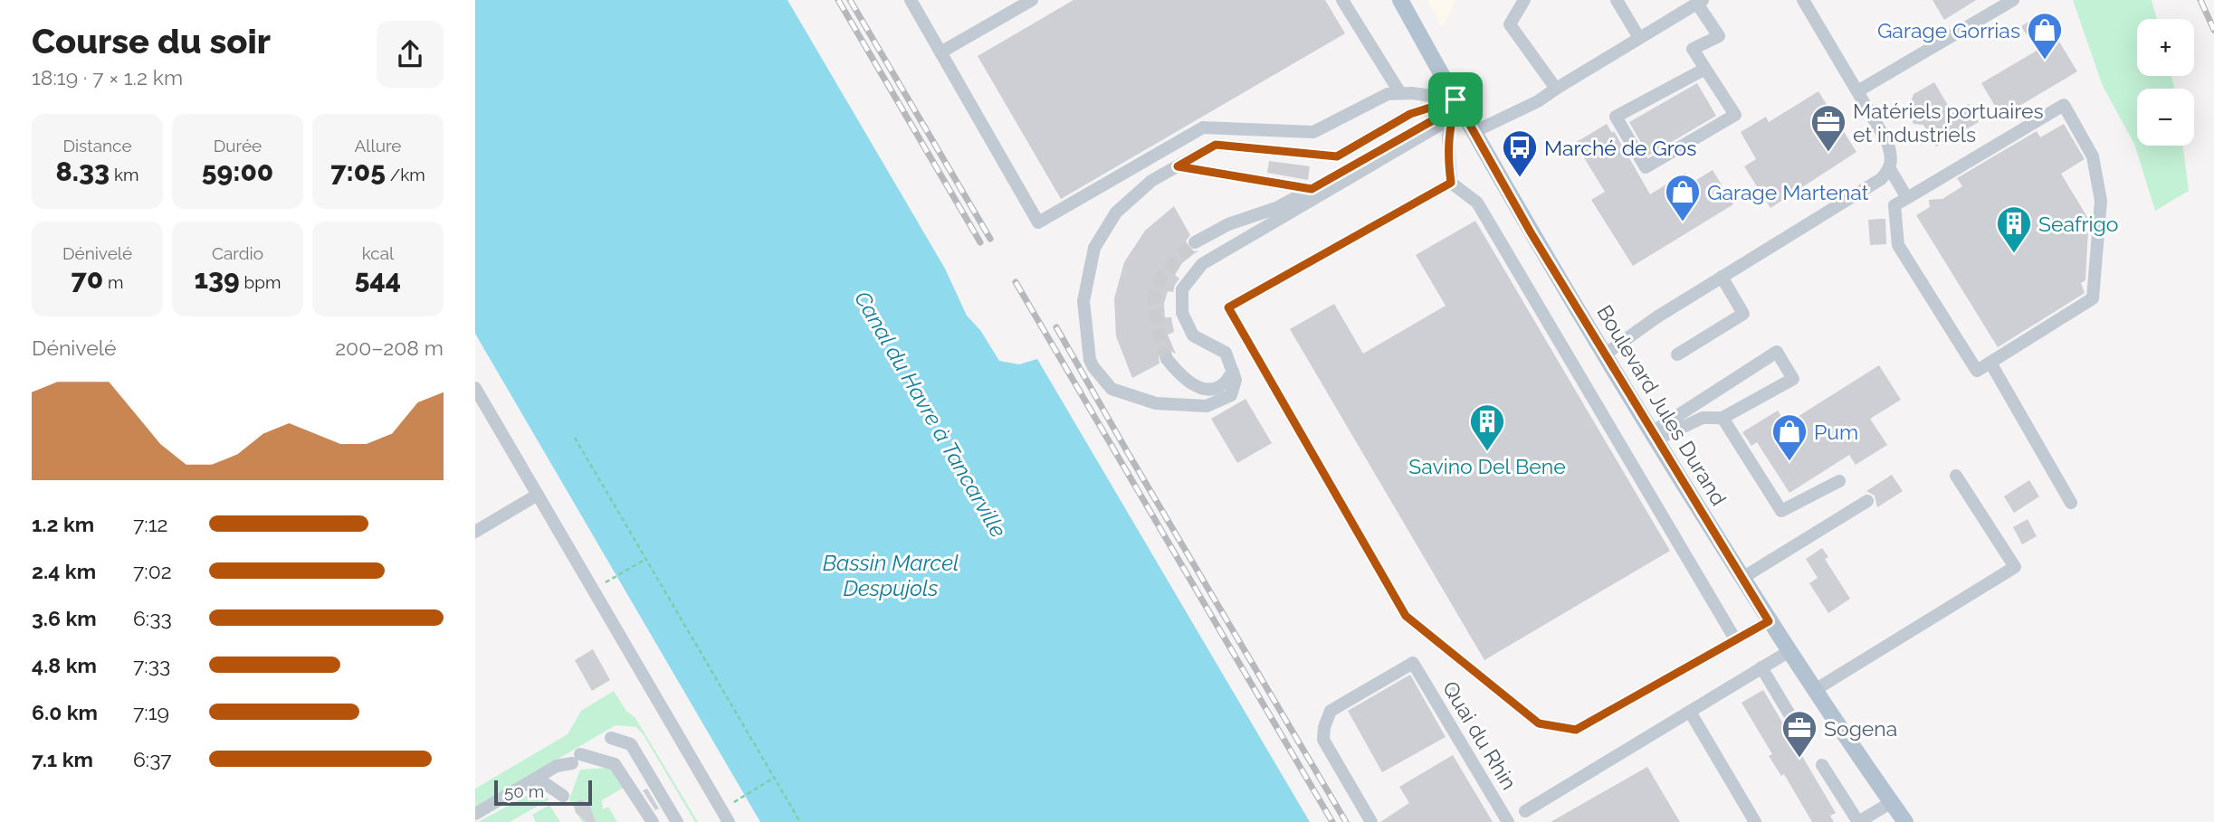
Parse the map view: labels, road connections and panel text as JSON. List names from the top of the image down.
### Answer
{
  "streets": {
    "main road": ["Boulevard Jules Durand"],
    "street": ["Quai du Rhin"]
  },
  "water": ["Canal du Havre à Tancarville", "Bassin Marcel Despujols"],
  "places": {
    "shop": ["Garage Gorrias", "Garage Martenat", "Pum"],
    "office": ["Matériels portuaires et industriels", "Sogena"],
    "bus stop": ["Marché de Gros"],
    "building": ["Seafrigo", "Savino Del Bene"]
  },
  "scale_bar": "50 m",
  "page": {
    "heading": ["Course du soir", "18:19 · 7 × 1.2 km"],
    "map_buttons": ["+", "−"],
    "stats": [
      ["Distance", "8.33 km"],
      ["Durée", "59:00"],
      ["Allure", "7:05 /km"],
      ["Dénivelé", "70 m"],
      ["Cardio", "139 bpm"],
      ["kcal", "544"]
    ],
    "chart": ["Dénivelé", "200–208 m"],
    "list": [
      {
        "name": "1.2 km",
        "note": "7:12"
      },
      {
        "name": "2.4 km",
        "note": "7:02"
      },
      {
        "name": "3.6 km",
        "note": "6:33"
      },
      {
        "name": "4.8 km",
        "note": "7:33"
      },
      {
        "name": "6.0 km",
        "note": "7:19"
      },
      {
        "name": "7.1 km",
        "note": "6:37"
      }
    ],
    "scale": "50 m"
  }
}
